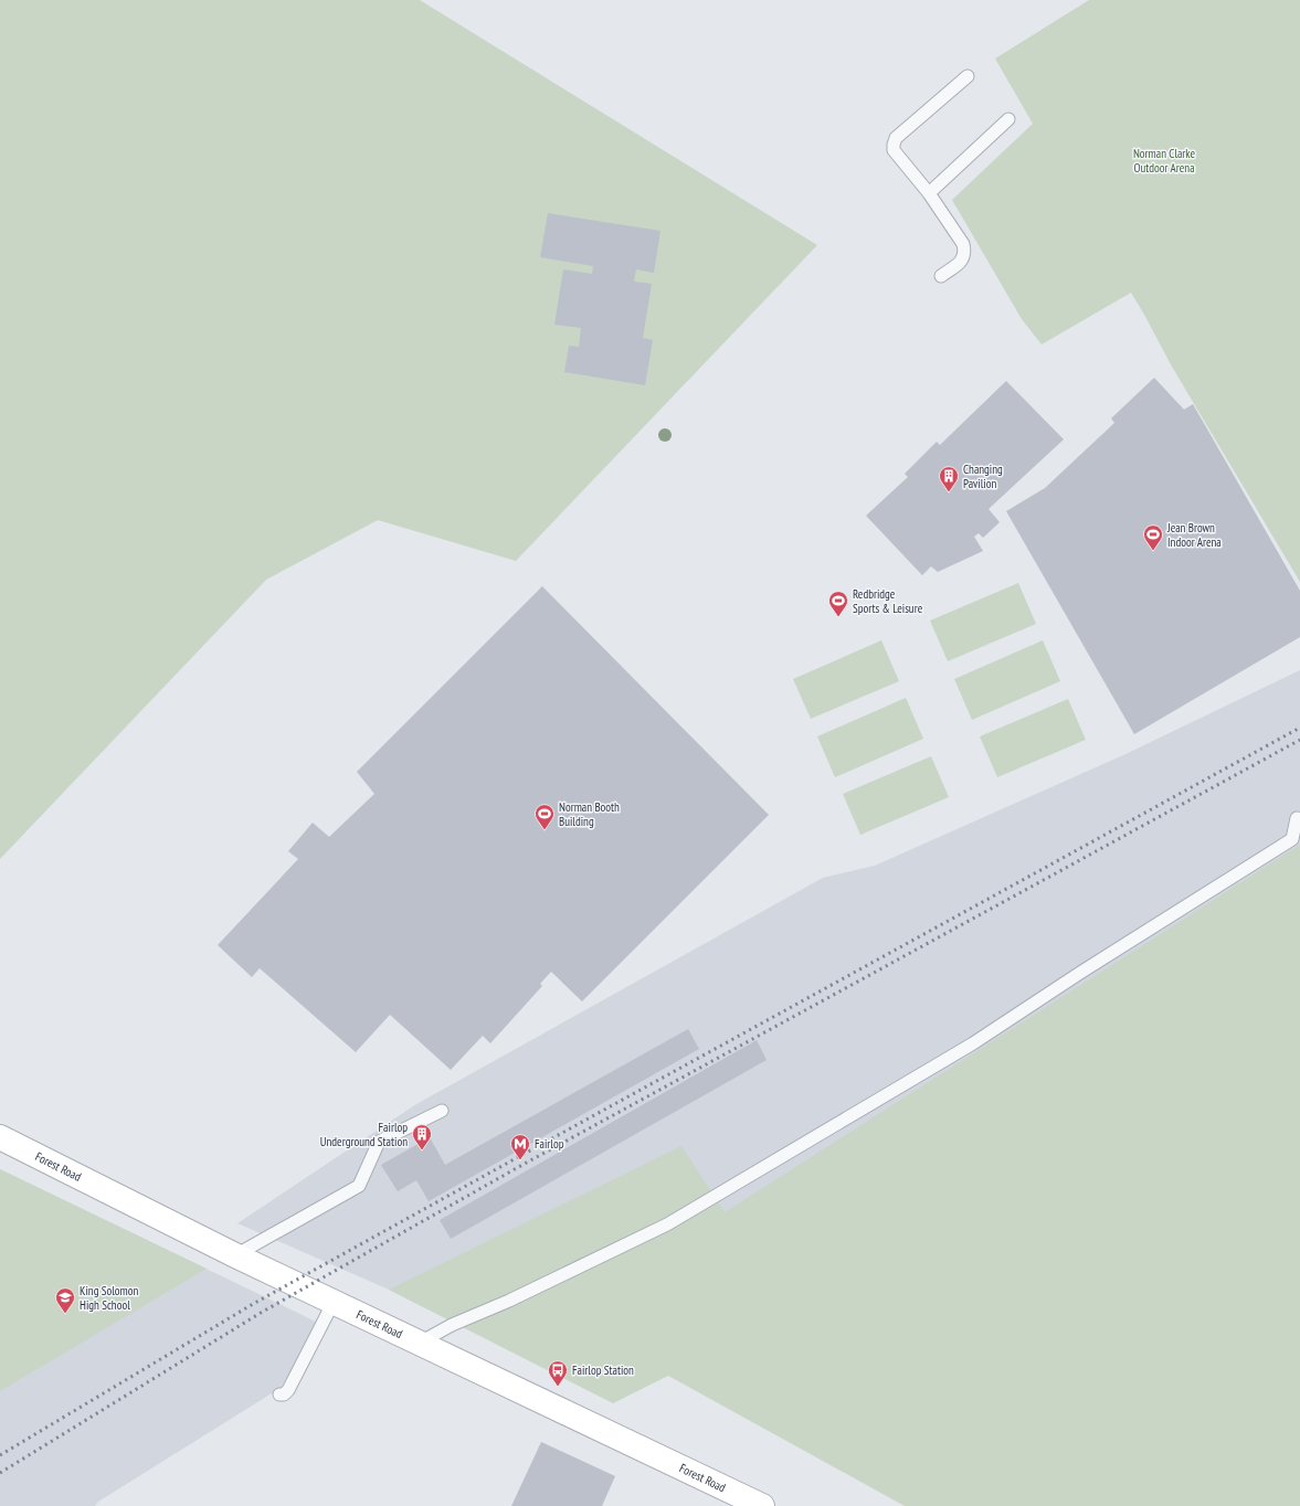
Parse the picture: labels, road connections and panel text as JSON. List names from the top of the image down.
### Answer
{
  "streets": {
    "street": ["Forest Road"]
  },
  "parks": ["Norman Clarke Outdoor Arena"],
  "places": {
    "building": ["Changing Pavilion", "Fairlop Underground Station"],
    "sports": ["Jean Brown Indoor Arena", "Redbridge Sports & Leisure", "Norman Booth Building"],
    "metro station": ["Fairlop"],
    "school or university": ["King Solomon High School"],
    "bus stop": ["Fairlop Station"]
  }
}
